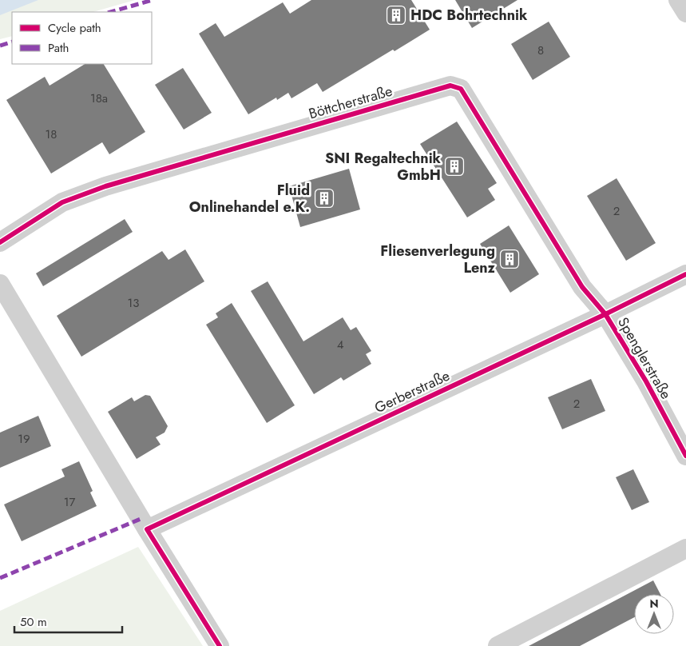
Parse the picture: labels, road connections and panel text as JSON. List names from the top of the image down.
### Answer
{
  "streets": {
    "street": ["Böttcherstraße", "Spenglerstraße", "Gerberstraße"]
  },
  "crossings": [
    ["Böttcherstraße", "Spenglerstraße"],
    ["Böttcherstraße", "Gerberstraße"],
    ["Spenglerstraße", "Gerberstraße"]
  ],
  "places": {
    "building": [
      "HDC Bohrtechnik",
      "SNI Regaltechnik GmbH",
      "Fluid Onlinehandel e.K.",
      "Fliesenverlegung Lenz"
    ]
  },
  "house_numbers": [
    "8",
    "18a",
    "18",
    "2",
    "13",
    "4",
    "2",
    "19",
    "17"
  ],
  "legend": ["Cycle path", "Path"],
  "scale_bar": "50 m",
  "north": "top"
}
